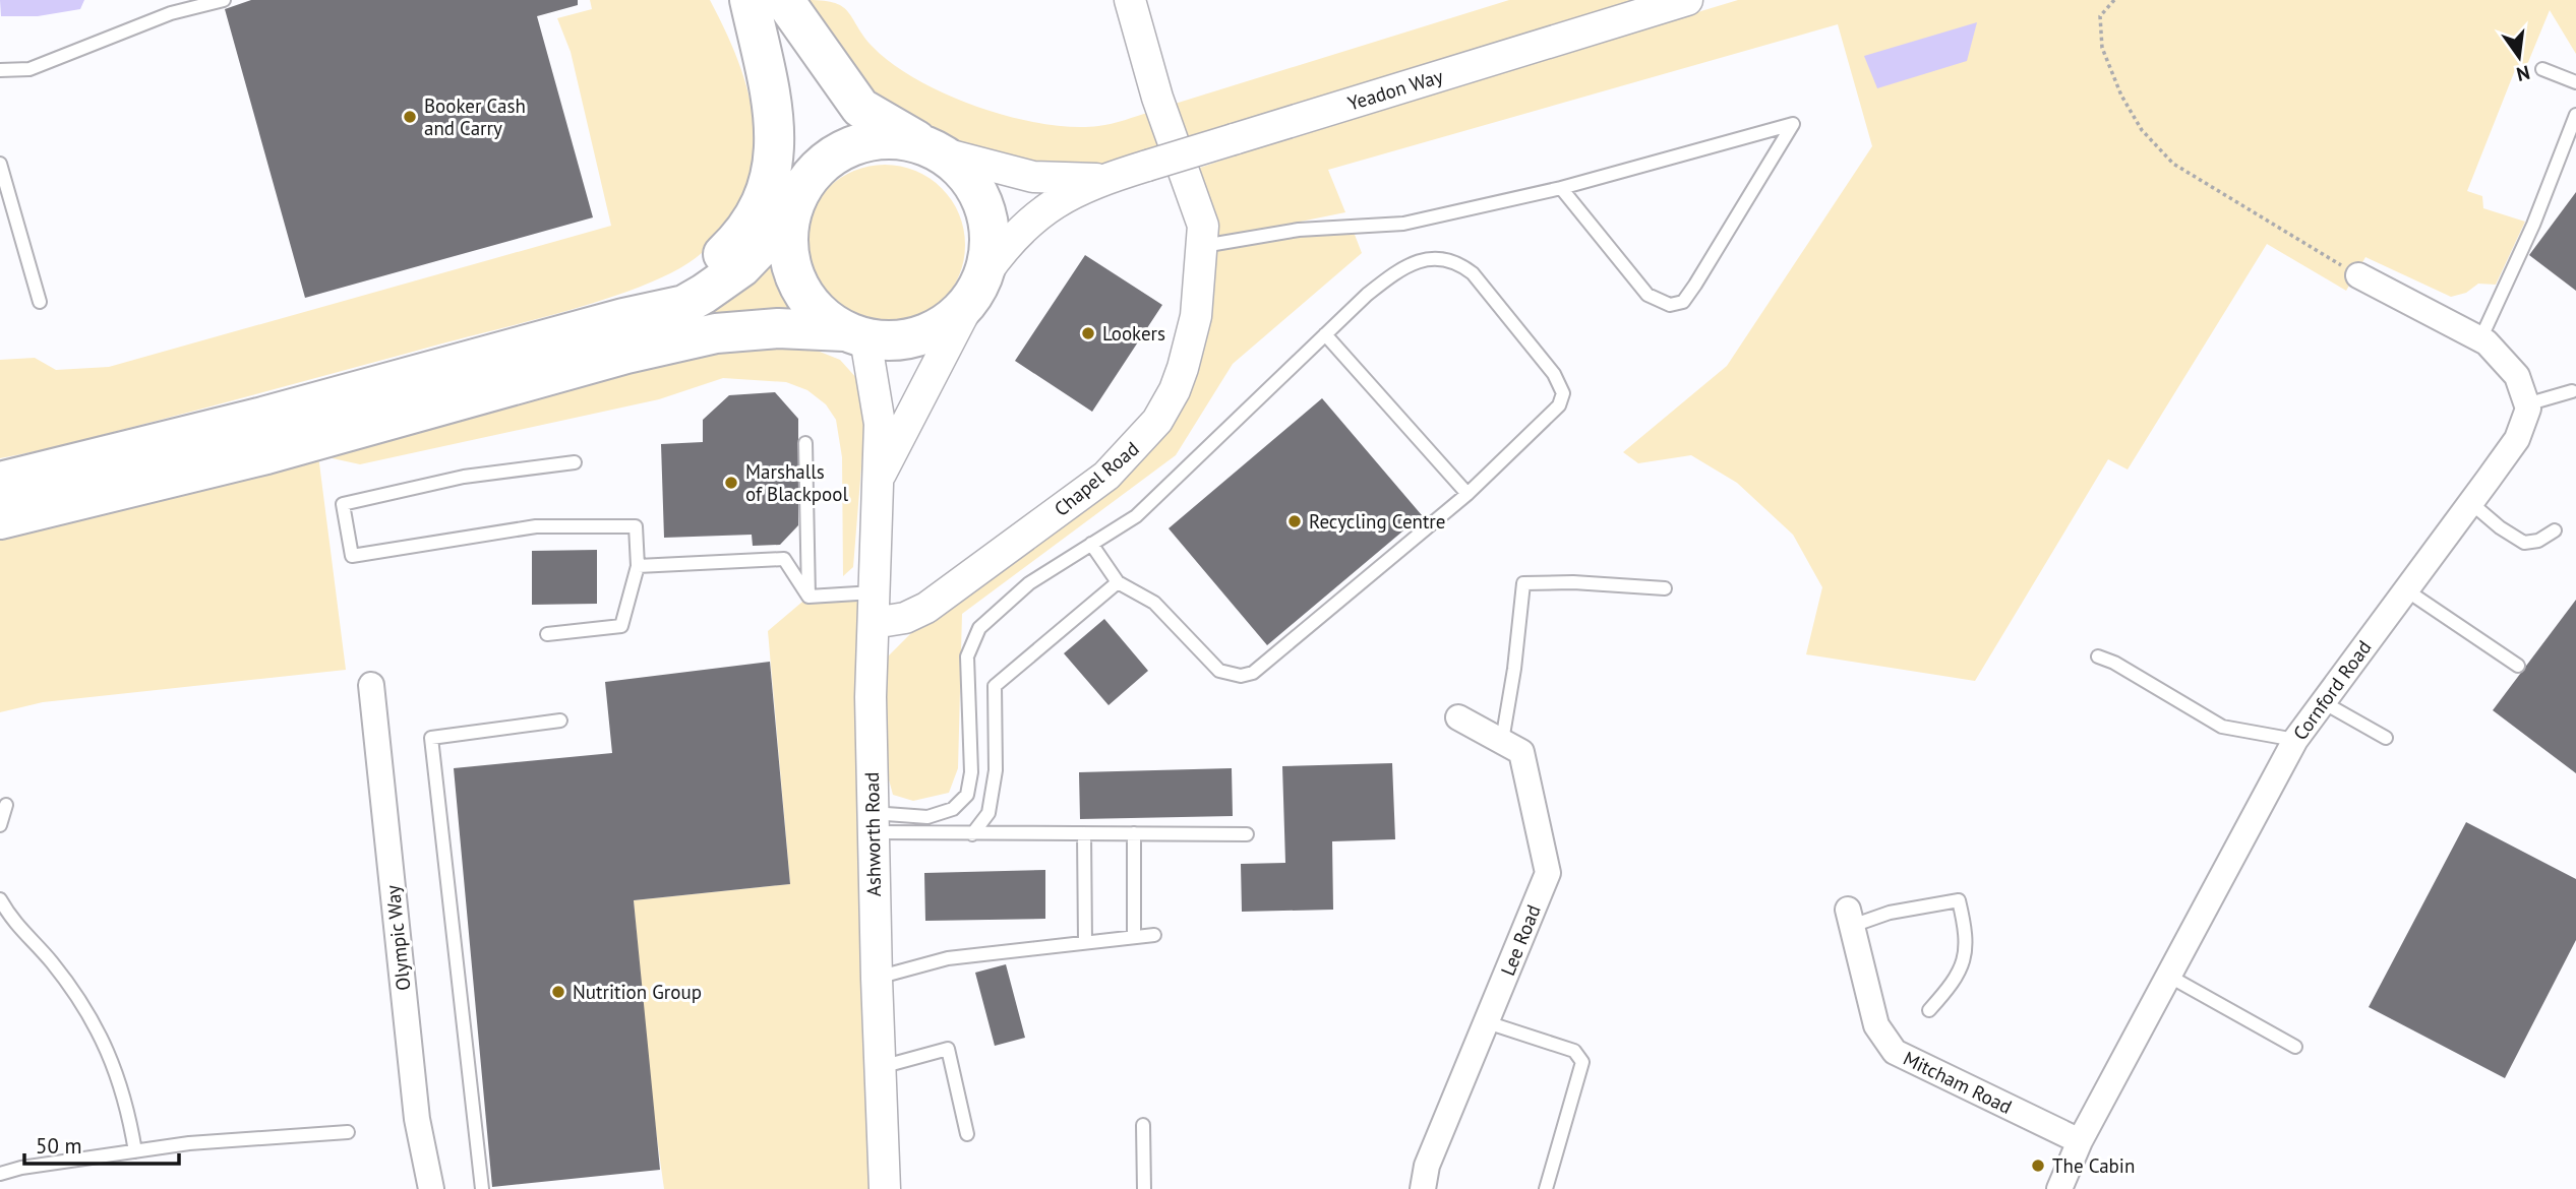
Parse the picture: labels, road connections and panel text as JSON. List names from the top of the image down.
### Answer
{
  "streets": {
    "street": [
      "Yeadon Way",
      "Chapel Road",
      "Cornford Road",
      "Ashworth Road",
      "Olympic Way",
      "Lee Road",
      "Mitcham Road"
    ]
  },
  "crossings": [
    ["Yeadon Way", "Ashworth Road"],
    ["Chapel Road", "Ashworth Road"],
    ["Cornford Road", "Mitcham Road"]
  ],
  "places": [
    "Booker Cash and Carry",
    "Lookers",
    "Marshalls of Blackpool",
    "Recycling Centre",
    "Nutrition Group",
    "The Cabin"
  ],
  "scale_bar": "50 m",
  "north": "bottom"
}
